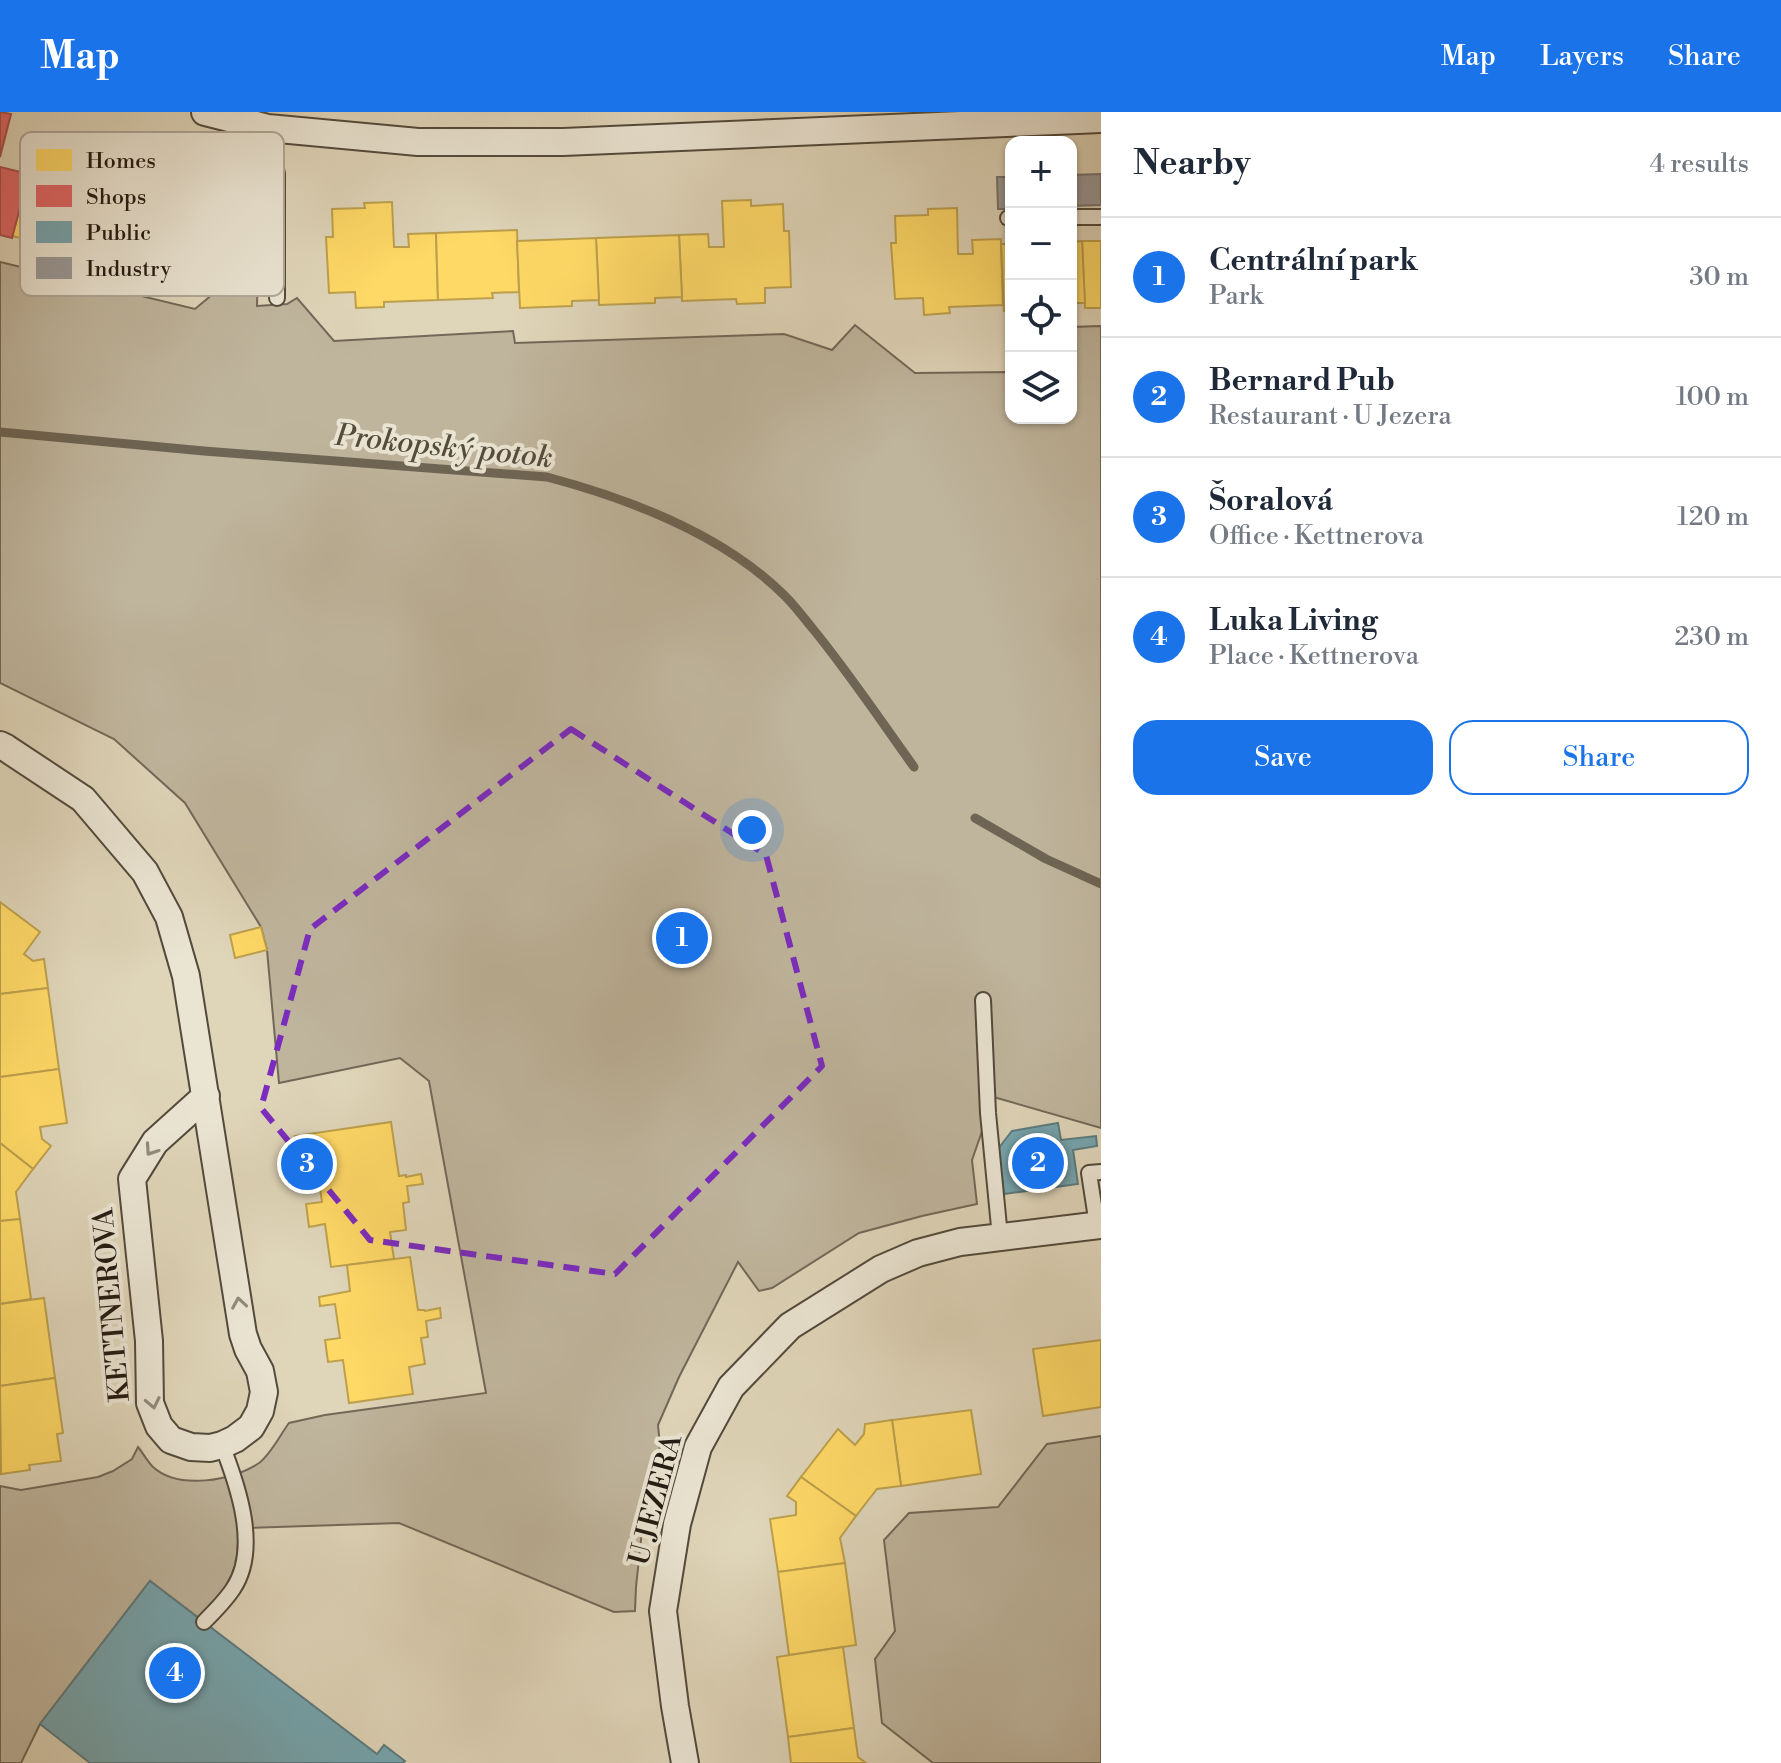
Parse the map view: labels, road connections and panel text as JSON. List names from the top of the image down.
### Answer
{
  "streets": {
    "street": ["KETTNEROVA", "U JEZERA"]
  },
  "one_way": ["KETTNEROVA"],
  "water": ["Prokopský potok"],
  "legend": [
    "Homes",
    "Shops",
    "Public",
    "Industry"
  ],
  "page": {
    "header": "Map",
    "nav": ["Map", "Layers", "Share"],
    "heading": ["Nearby", "4 results"],
    "map_buttons": ["+", "−"],
    "list": [
      {
        "mark": "1",
        "name": "Centrální park",
        "note": "Park",
        "value": "30 m"
      },
      {
        "mark": "2",
        "name": "Bernard Pub",
        "note": "Restaurant · U Jezera",
        "value": "100 m"
      },
      {
        "mark": "3",
        "name": "Šoralová",
        "note": "Office · Kettnerova",
        "value": "120 m"
      },
      {
        "mark": "4",
        "name": "Luka Living",
        "note": "Place · Kettnerova",
        "value": "230 m"
      }
    ],
    "buttons": ["Save", "Share"],
    "pins": [
      "1",
      "2",
      "3",
      "4"
    ]
  }
}
